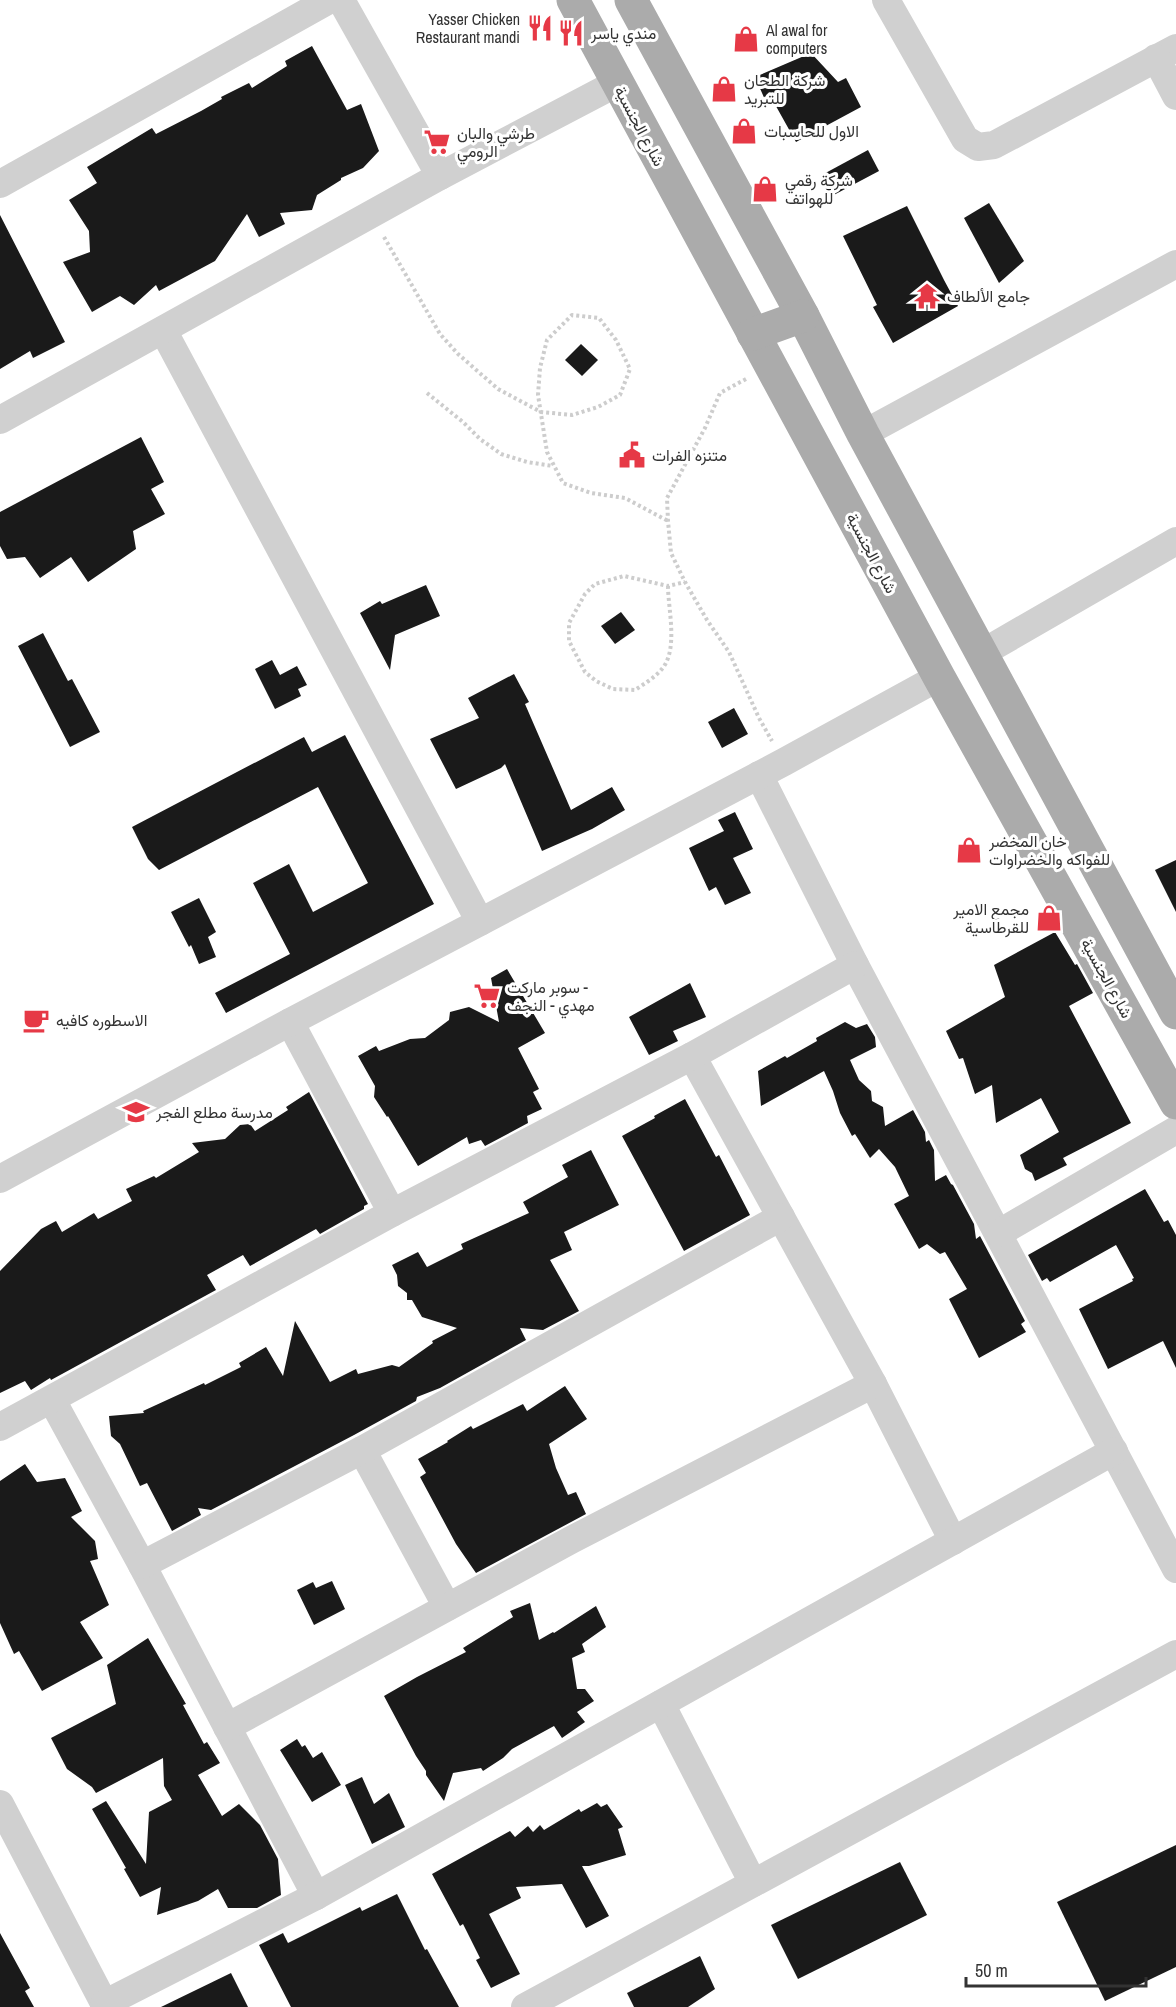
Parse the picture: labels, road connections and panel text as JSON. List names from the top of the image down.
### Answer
{
  "streets": {
    "main road": ["شارع الجنسية"]
  },
  "places": {
    "restaurant": ["Yasser Chicken Restaurant mandi", "مندي ياسر"],
    "shop": [
      "Al awal for computers",
      "شركة الطحان للتبريد",
      "الاول للحاسبات",
      "شركة رقمي للهواتف",
      "خان المخضر للفواكه والخضراوات",
      "مجمع الامير للقرطاسية"
    ],
    "supermarket": ["طرشي والبان الرومي", "سوبر ماركت - مهدي - النجف"],
    "temple": ["جامع الألطاف"],
    "public building": ["متنزه الفرات"],
    "cafe": ["الاسطوره كافيه"],
    "school or university": ["مدرسة مطلع الفجر"]
  },
  "scale_bar": "50 m"
}
